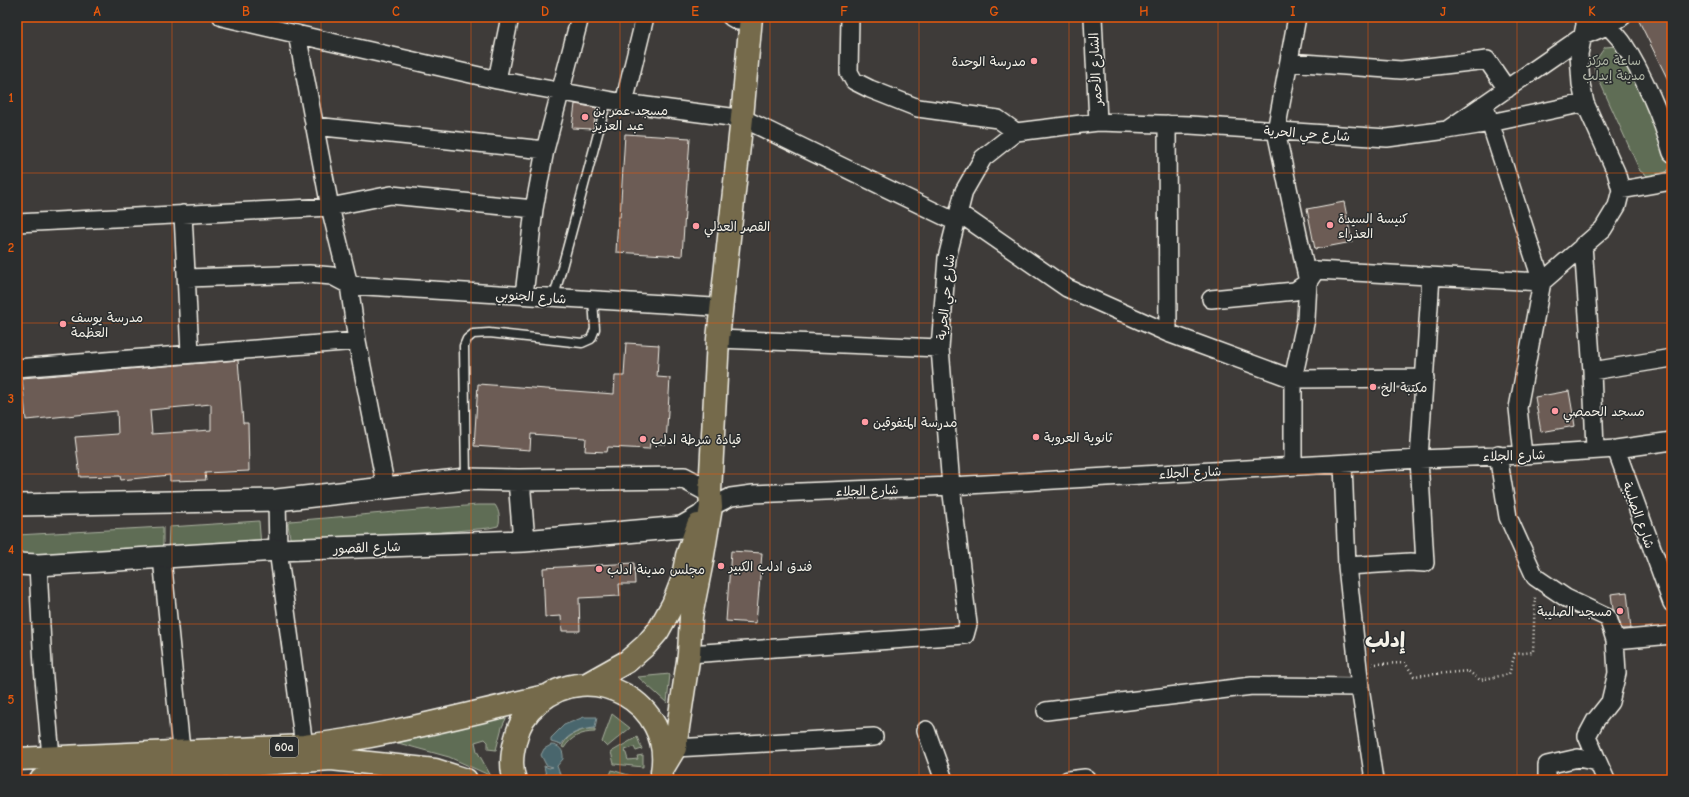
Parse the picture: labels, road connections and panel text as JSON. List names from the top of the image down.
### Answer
{
  "streets": {
    "main road": ["60a"],
    "street": [
      "الشارع الأحمر",
      "شارع حي الحرية",
      "شارع الجنوبي",
      "شارع الجلاء",
      "شارع الصليبة",
      "شارع القصور"
    ]
  },
  "crossings": [
    ["الشارع الأحمر", "شارع حي الحرية"],
    ["شارع حي الحرية", "شارع الجلاء"],
    ["شارع الجلاء", "شارع الصليبة"],
    ["شارع الجلاء", "شارع القصور"]
  ],
  "districts": ["إدلب"],
  "parks": ["ساعة مركز مدينة إيدلب"],
  "places": [
    "مدرسة الوحدة",
    "مسجد عمر بن عبد العزيز",
    "كنيسة السيدة العذراء",
    "القصر العدلي",
    "مدرسة يوسف العظمة",
    "مكتبة الخ",
    "مسجد الحمصي",
    "مدرسة المتفوقين",
    "ثانوية العروبة",
    "قيادة شرطة ادلب",
    "فندق ادلب الكبير",
    "مجلس مدينة ادلب",
    "مسجد الصليبة"
  ],
  "grid": {
    "columns": [
      "A",
      "B",
      "C",
      "D",
      "E",
      "F",
      "G",
      "H",
      "I",
      "J",
      "K"
    ],
    "rows": [
      "1",
      "2",
      "3",
      "4",
      "5"
    ]
  }
}
